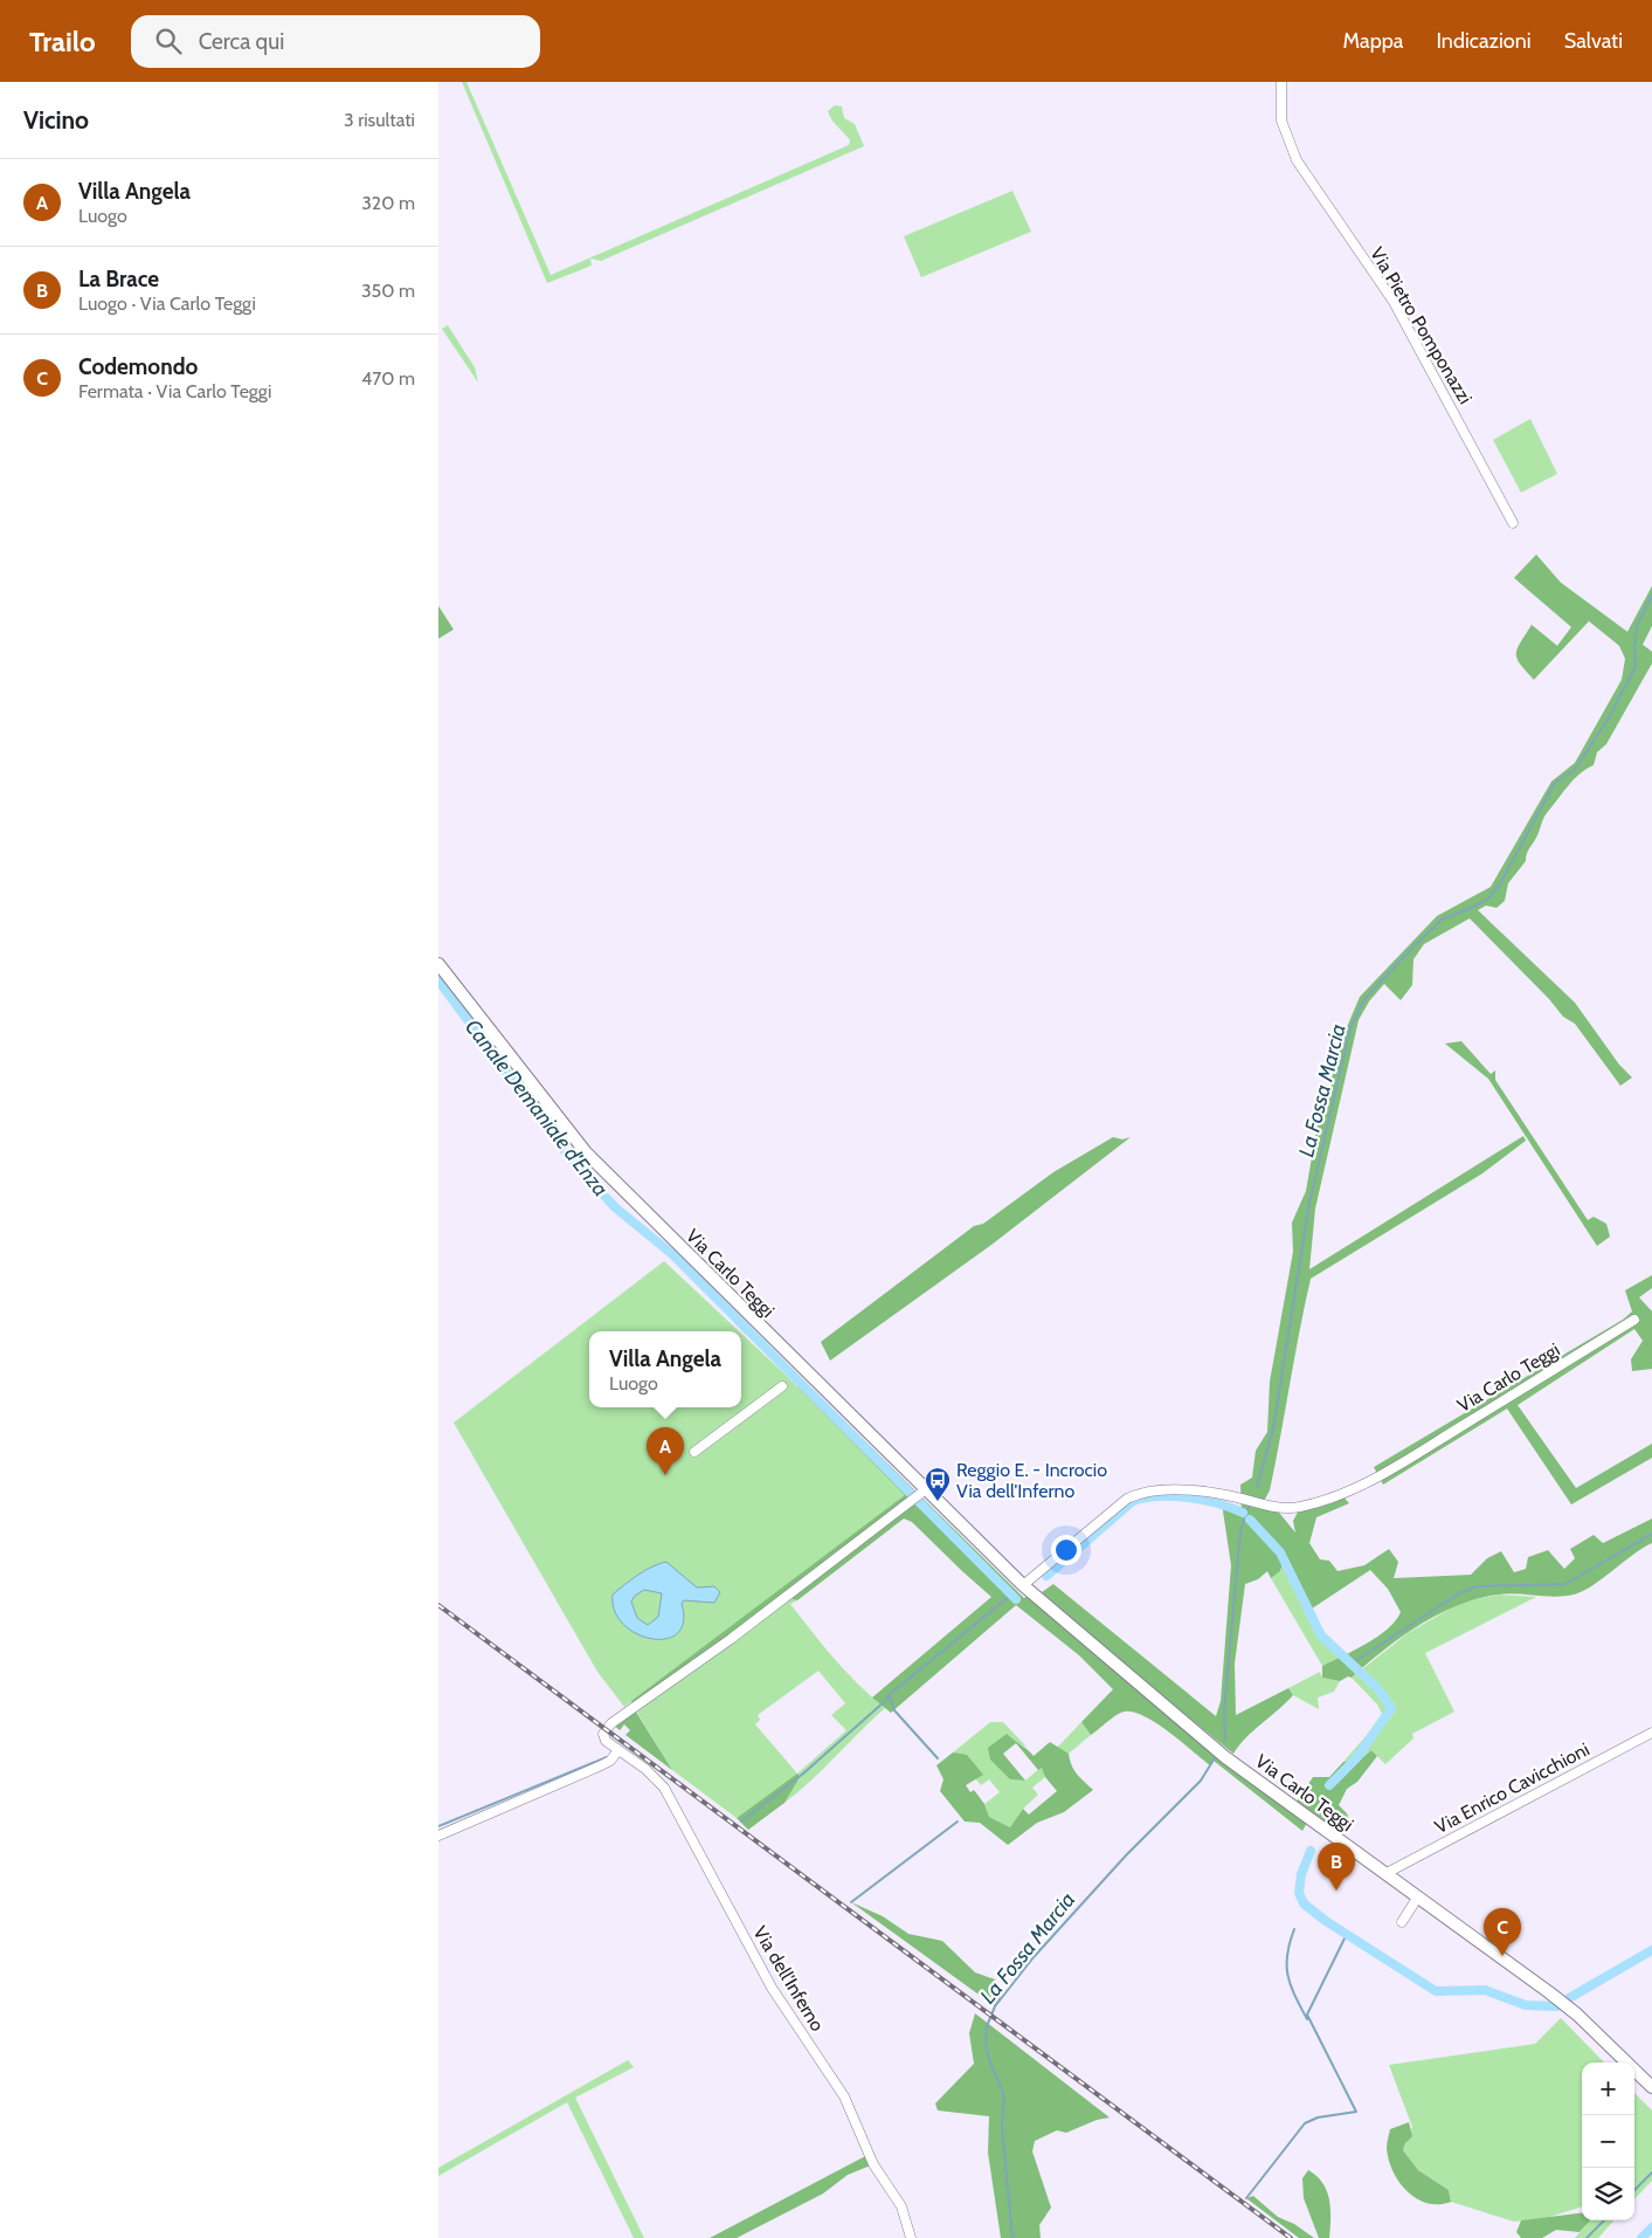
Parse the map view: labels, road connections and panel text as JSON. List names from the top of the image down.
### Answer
{
  "streets": {
    "main road": ["Via Carlo Teggi"],
    "street": ["Via Pietro Pomponazzi", "Via Enrico Cavicchioni", "Via dell'Inferno"]
  },
  "crossings": [
    ["Via Carlo Teggi", "Via Enrico Cavicchioni"],
    ["Via Carlo Teggi", "Via dell'Inferno"]
  ],
  "water": ["La Fossa Marcia", "Canale Demaniale d'Enza"],
  "places": {
    "bus stop": ["Reggio E. - Incrocio Via dell'Inferno"]
  },
  "page": {
    "header": "Trailo",
    "search": "Cerca qui",
    "nav": ["Mappa", "Indicazioni", "Salvati"],
    "heading": ["Vicino", "3 risultati"],
    "list": [
      {
        "mark": "A",
        "name": "Villa Angela",
        "note": "Luogo",
        "value": "320 m"
      },
      {
        "mark": "B",
        "name": "La Brace",
        "note": "Luogo · Via Carlo Teggi",
        "value": "350 m"
      },
      {
        "mark": "C",
        "name": "Codemondo",
        "note": "Fermata · Via Carlo Teggi",
        "value": "470 m"
      }
    ],
    "popup": ["Villa Angela", "Luogo"],
    "pins": ["A", "B", "C"],
    "map_buttons": ["+", "−"]
  }
}
